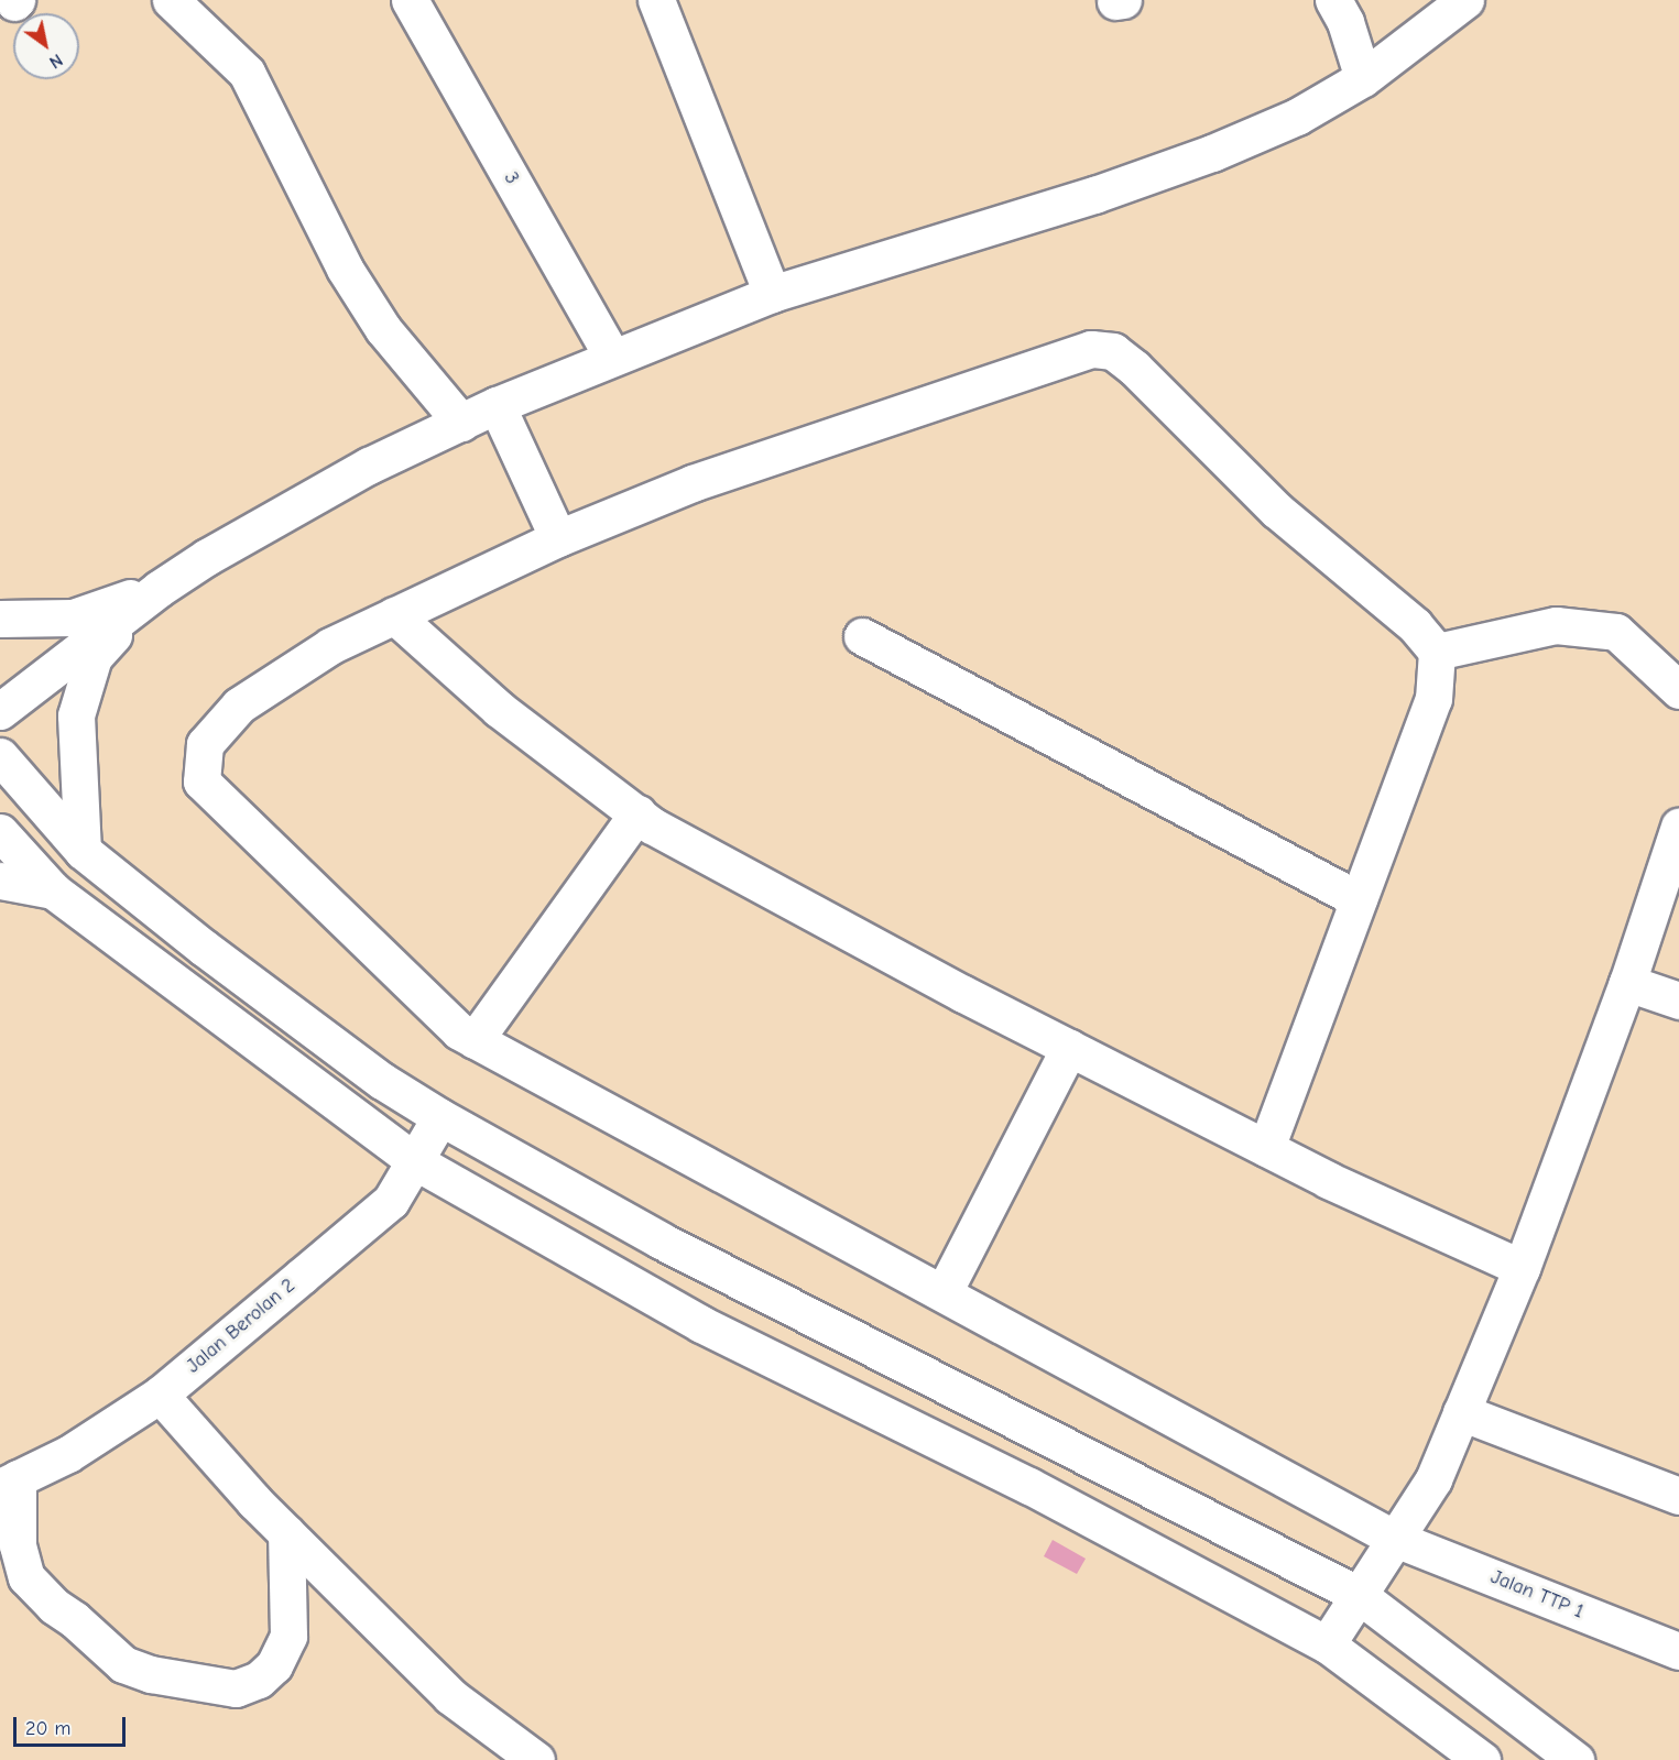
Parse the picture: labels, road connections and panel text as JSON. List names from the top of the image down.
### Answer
{
  "streets": {
    "street": ["3", "Jalan Berolan 2", "Jalan TTP 1"]
  },
  "scale_bar": "20 m",
  "north": "bottom right"
}
